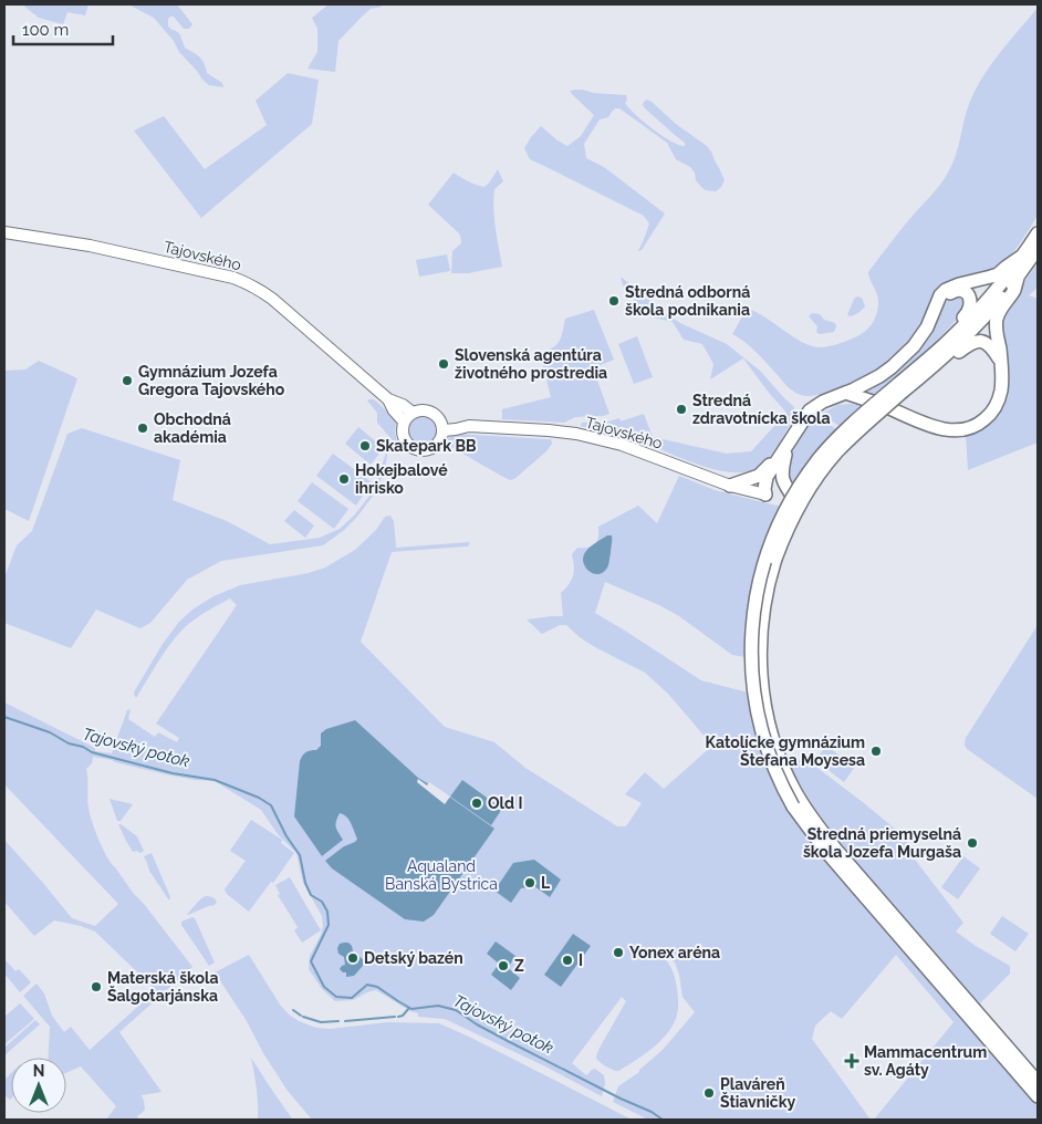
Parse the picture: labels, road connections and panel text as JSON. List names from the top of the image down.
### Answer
{
  "streets": {
    "main road": ["Tajovského"]
  },
  "water": ["Tajovský potok"],
  "parks": ["Aqualand Banská Bystrica"],
  "places": {
    "other": [
      "Stredná odborná škola podnikania",
      "Slovenská agentúra životného prostredia",
      "Gymnázium Jozefa Gregora Tajovského",
      "Stredná zdravotnícka škola",
      "Obchodná akadémia",
      "Skatepark BB",
      "Hokejbalové ihrisko",
      "Katolícke gymnázium Štefana Moysesa",
      "Old I",
      "Stredná priemyselná škola Jozefa Murgaša",
      "L",
      "Yonex aréna",
      "Detský bazén",
      "I",
      "Z",
      "Materská škola Šalgotarjánska",
      "Plaváreň Štiavničky"
    ],
    "health": ["Mammacentrum sv. Agáty"]
  },
  "scale_bar": "100 m",
  "north": "top"
}
